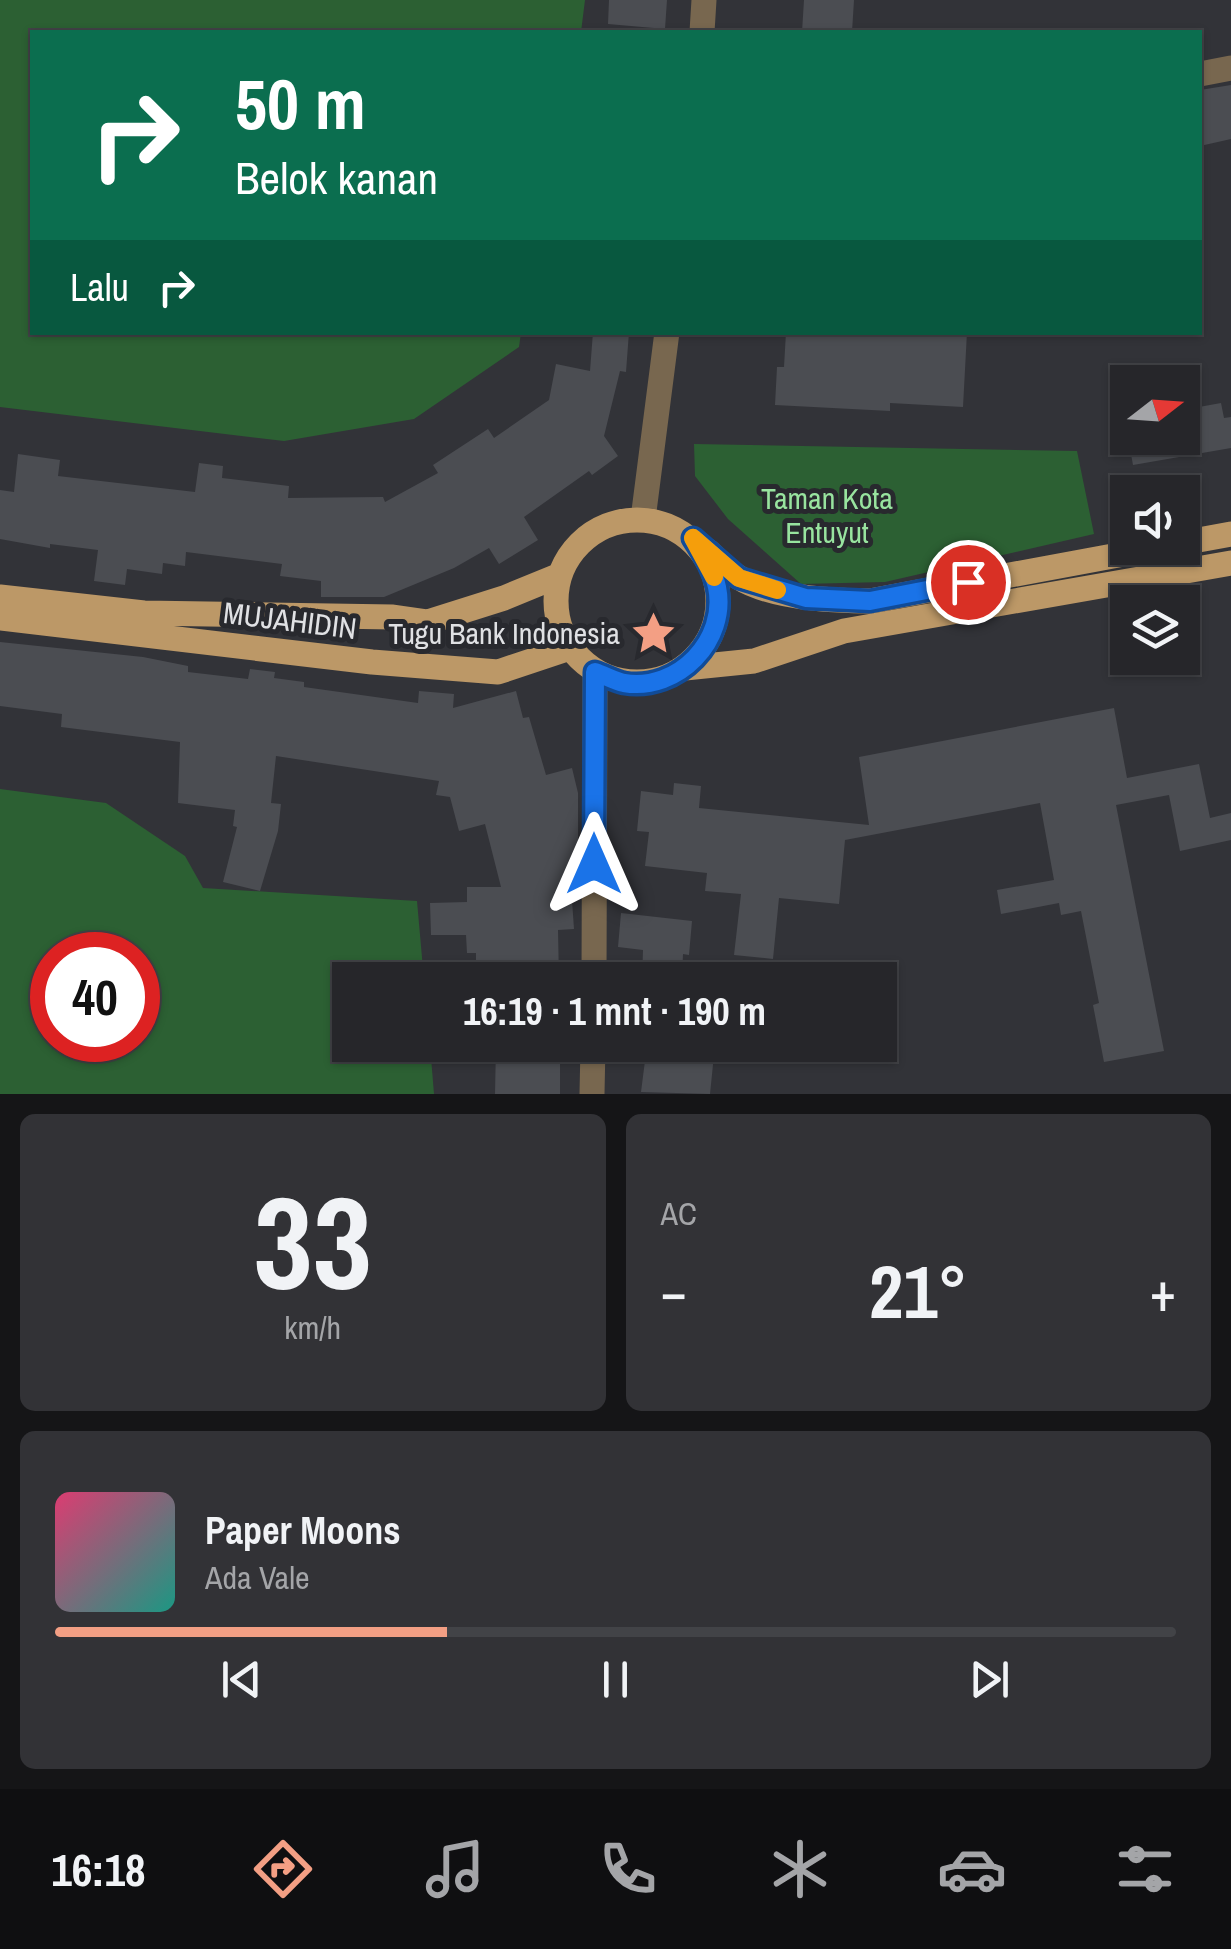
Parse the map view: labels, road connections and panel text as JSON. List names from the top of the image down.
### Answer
{
  "streets": {
    "main road": ["MUJAHIDIN"]
  },
  "parks": ["Taman Kota Entuyut"],
  "places": {
    "place": ["Tugu Bank Indonesia"]
  },
  "north": "right",
  "page": {
    "turn": ["50 m", "Belok kanan"],
    "then": "Lalu",
    "limit": "40",
    "trip": "16:19 · 1 mnt · 190 m",
    "tile": [
      ["33", "km/h"],
      "AC"
    ],
    "heat": ["−", "21°", "+"],
    "song": ["Paper Moons", "Ada Vale"],
    "tabs": "16:18"
  }
}
